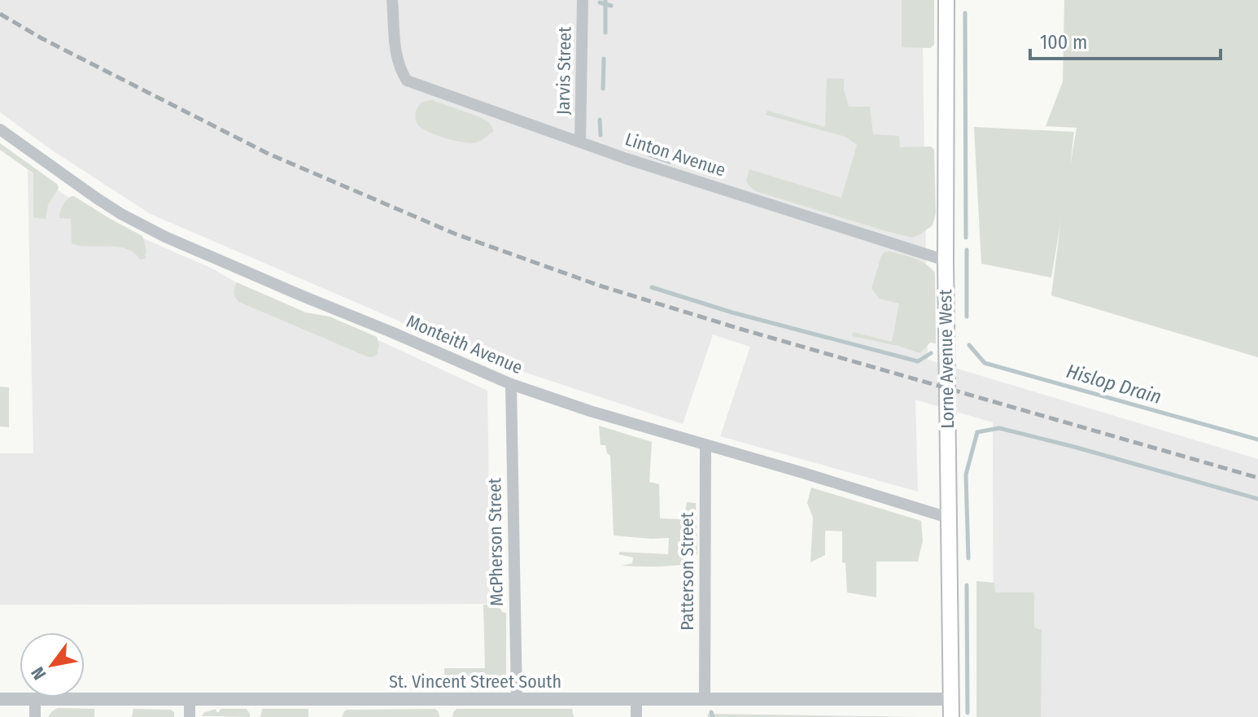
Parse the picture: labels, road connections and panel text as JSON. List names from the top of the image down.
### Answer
{
  "streets": {
    "main road": ["Lorne Avenue West"],
    "street": [
      "Jarvis Street",
      "Linton Avenue",
      "Monteith Avenue",
      "McPherson Street",
      "Patterson Street",
      "St. Vincent Street South"
    ]
  },
  "crossings": [
    ["Jarvis Street", "Linton Avenue"],
    ["Linton Avenue", "Lorne Avenue West"],
    ["Monteith Avenue", "Lorne Avenue West"],
    ["Monteith Avenue", "McPherson Street"],
    ["Monteith Avenue", "Patterson Street"],
    ["Lorne Avenue West", "St. Vincent Street South"],
    ["McPherson Street", "St. Vincent Street South"],
    ["Patterson Street", "St. Vincent Street South"]
  ],
  "water": ["Hislop Drain"],
  "scale_bar": "100 m",
  "north": "bottom left"
}
